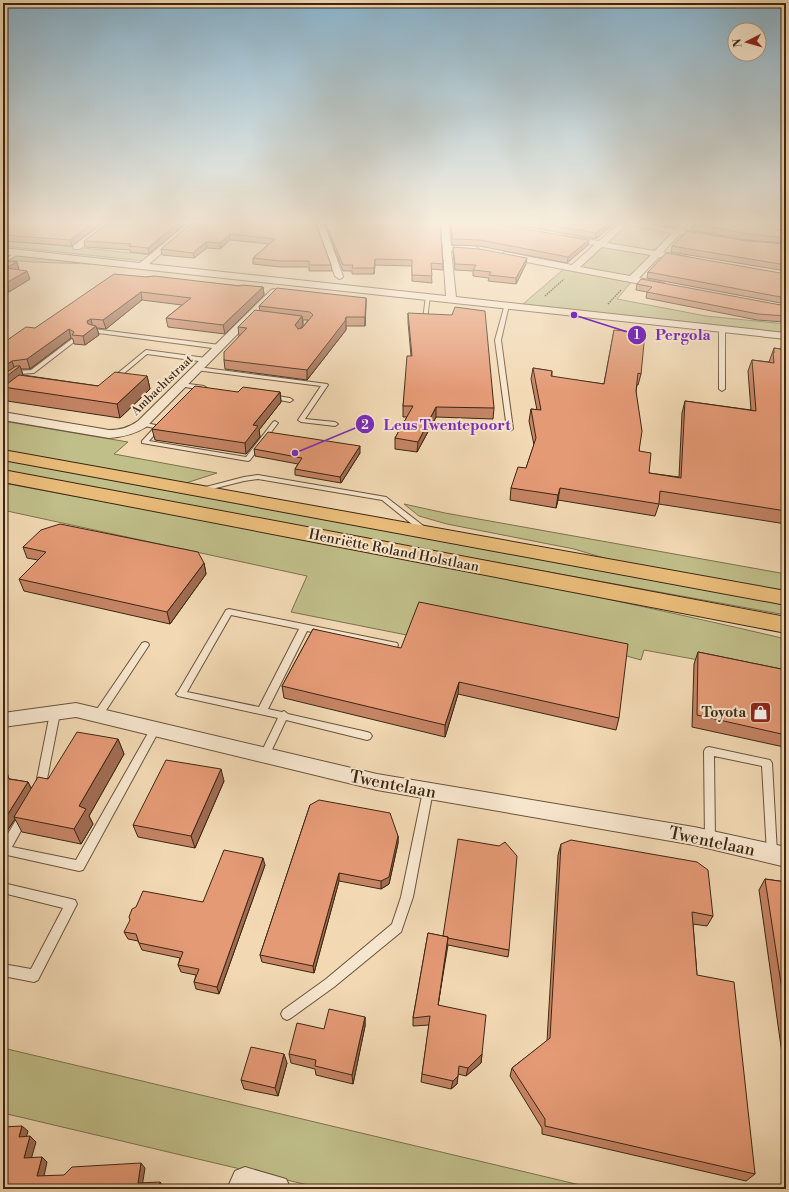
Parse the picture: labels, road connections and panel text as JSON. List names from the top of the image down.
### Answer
{
  "streets": {
    "main road": ["Henriëtte Roland Holstlaan"],
    "street": ["Ambachtstraat", "Twentelaan"]
  },
  "places": {
    "other": ["Pergola", "Leus Twentepoort"],
    "shop": ["Toyota"]
  },
  "north": "left"
}
